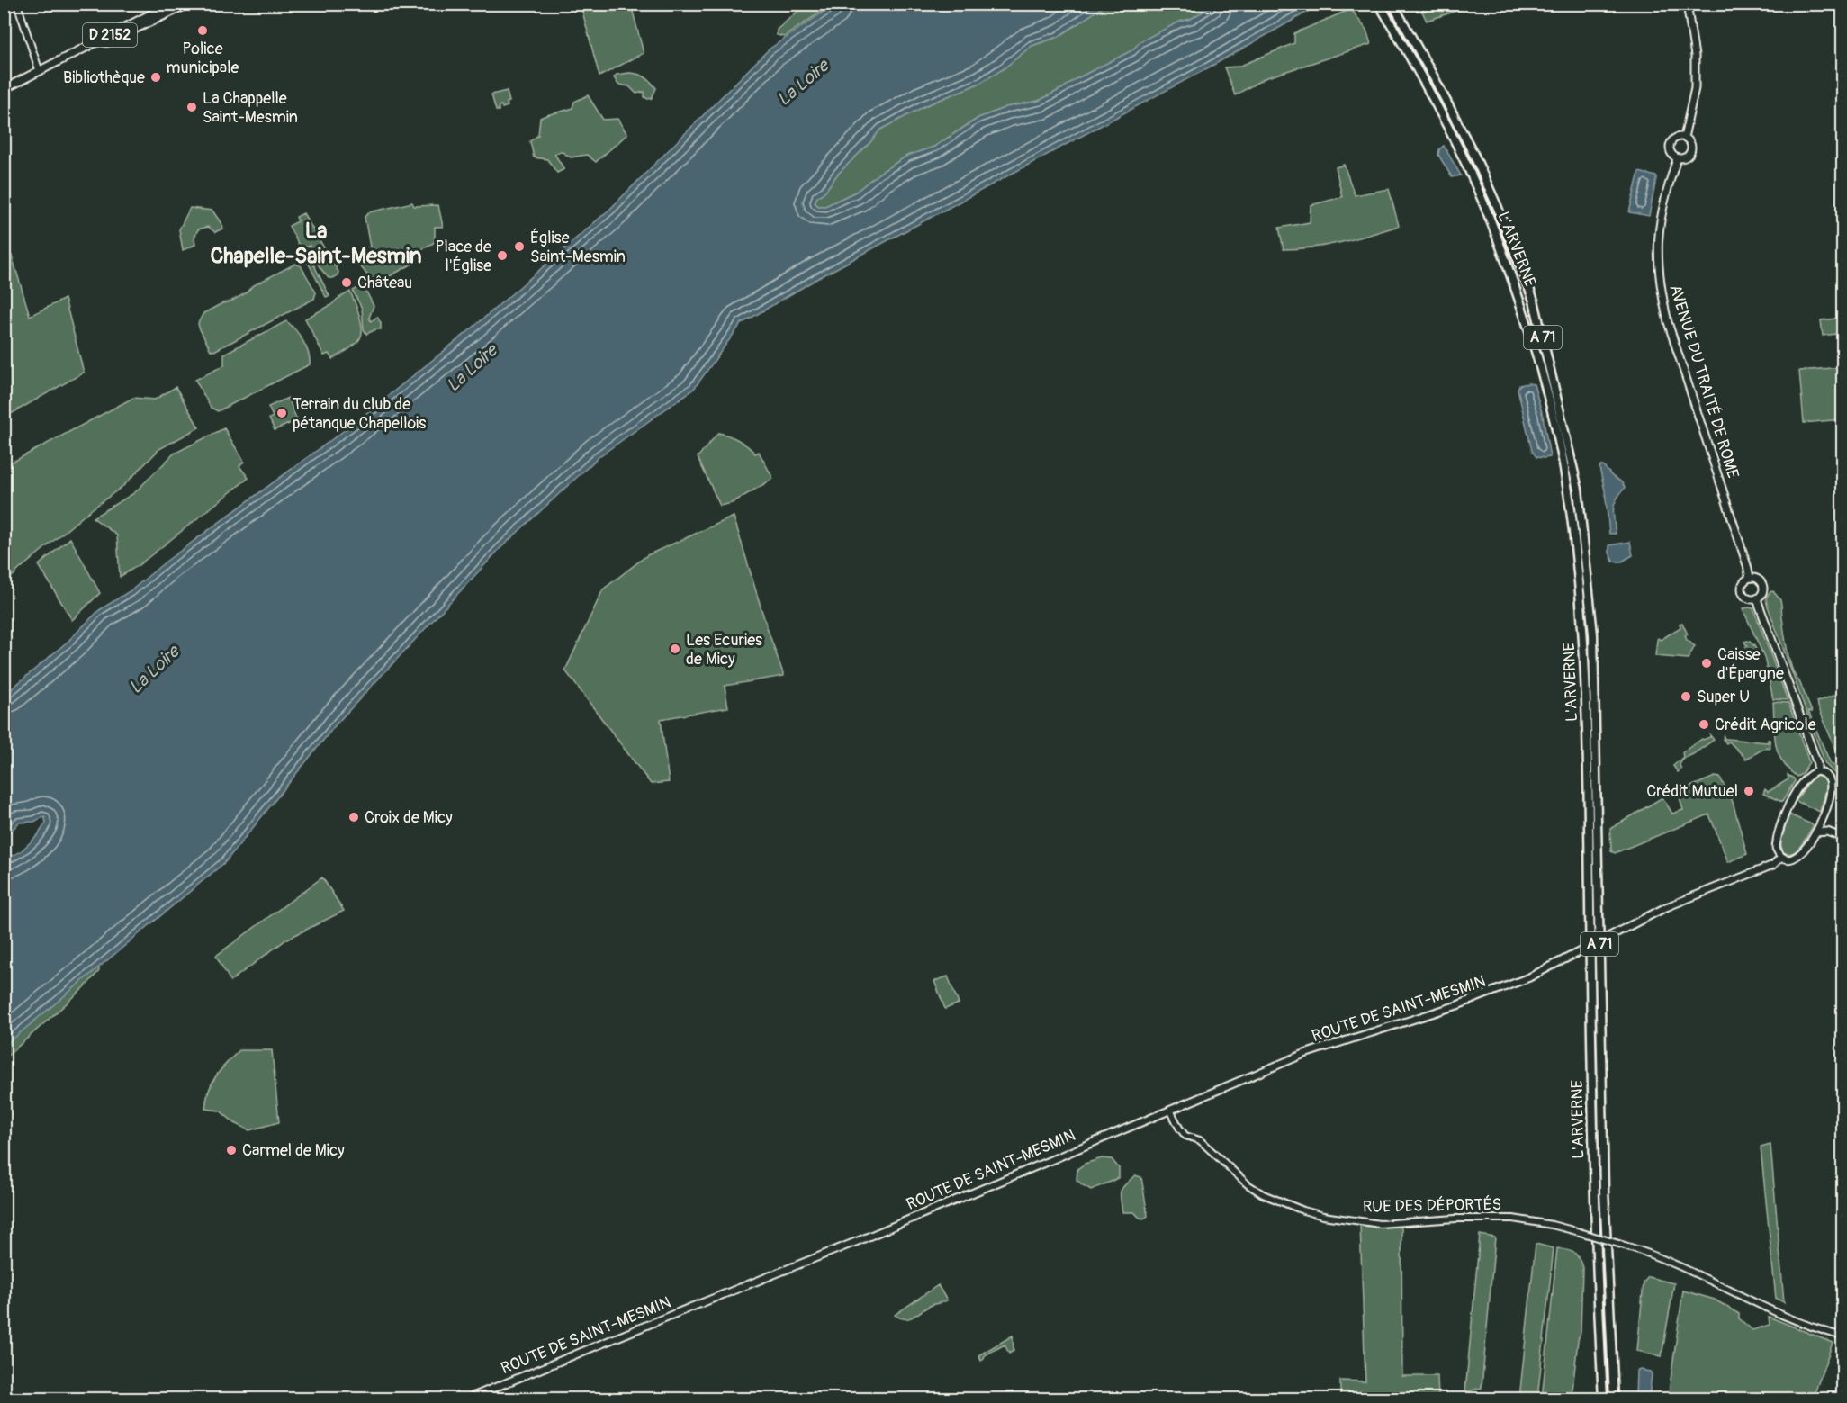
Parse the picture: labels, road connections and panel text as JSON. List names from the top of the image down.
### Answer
{
  "streets": {
    "highway": ["L'ARVERNE", "A 71"],
    "main road": ["D 2152", "AVENUE DU TRAITÉ DE ROME", "ROUTE DE SAINT-MESMIN"],
    "street": ["RUE DES DÉPORTÉS"]
  },
  "crossings": [
    ["ROUTE DE SAINT-MESMIN", "RUE DES DÉPORTÉS"]
  ],
  "districts": ["La Chapelle-Saint-Mesmin"],
  "water": ["La Loire"],
  "places": [
    "Police municipale",
    "Bibliothèque",
    "La Chappelle Saint-Mesmin",
    "Église Saint-Mesmin",
    "Place de l'Église",
    "Château",
    "Terrain du club de pétanque Chapellois",
    "Les Ecuries de Micy",
    "Caisse d'Épargne",
    "Super U",
    "Crédit Agricole",
    "Crédit Mutuel",
    "Croix de Micy",
    "Carmel de Micy"
  ]
}
